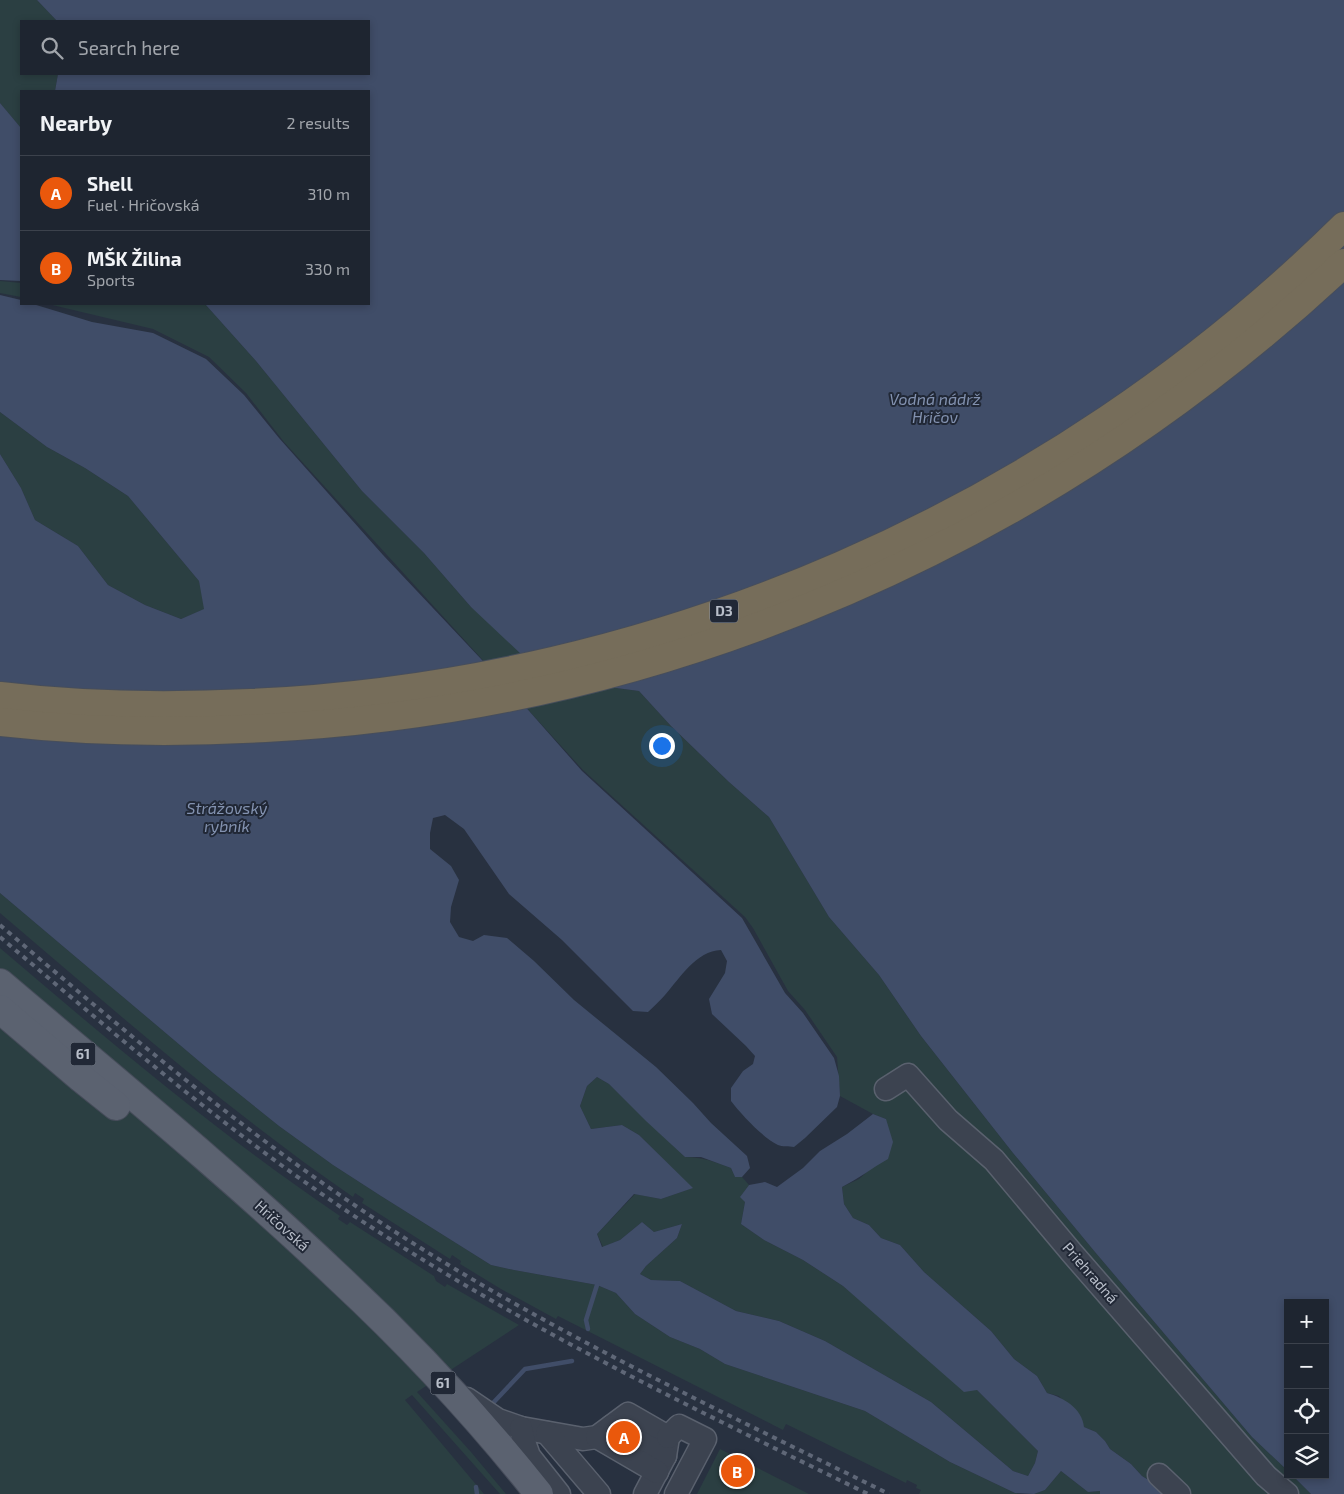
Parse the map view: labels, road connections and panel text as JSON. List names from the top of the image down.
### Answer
{
  "streets": {
    "highway": ["D3"],
    "main road": ["61", "Hričovská"],
    "street": ["Priehradná"]
  },
  "water": ["Vodná nádrž Hričov", "Strážovský rybník"],
  "page": {
    "search": "Search here",
    "heading": ["Nearby", "2 results"],
    "list": [
      {
        "mark": "A",
        "name": "Shell",
        "note": "Fuel · Hričovská",
        "value": "310 m"
      },
      {
        "mark": "B",
        "name": "MŠK Žilina",
        "note": "Sports",
        "value": "330 m"
      }
    ],
    "map_buttons": ["+", "−"],
    "pins": ["A", "B"]
  }
}
